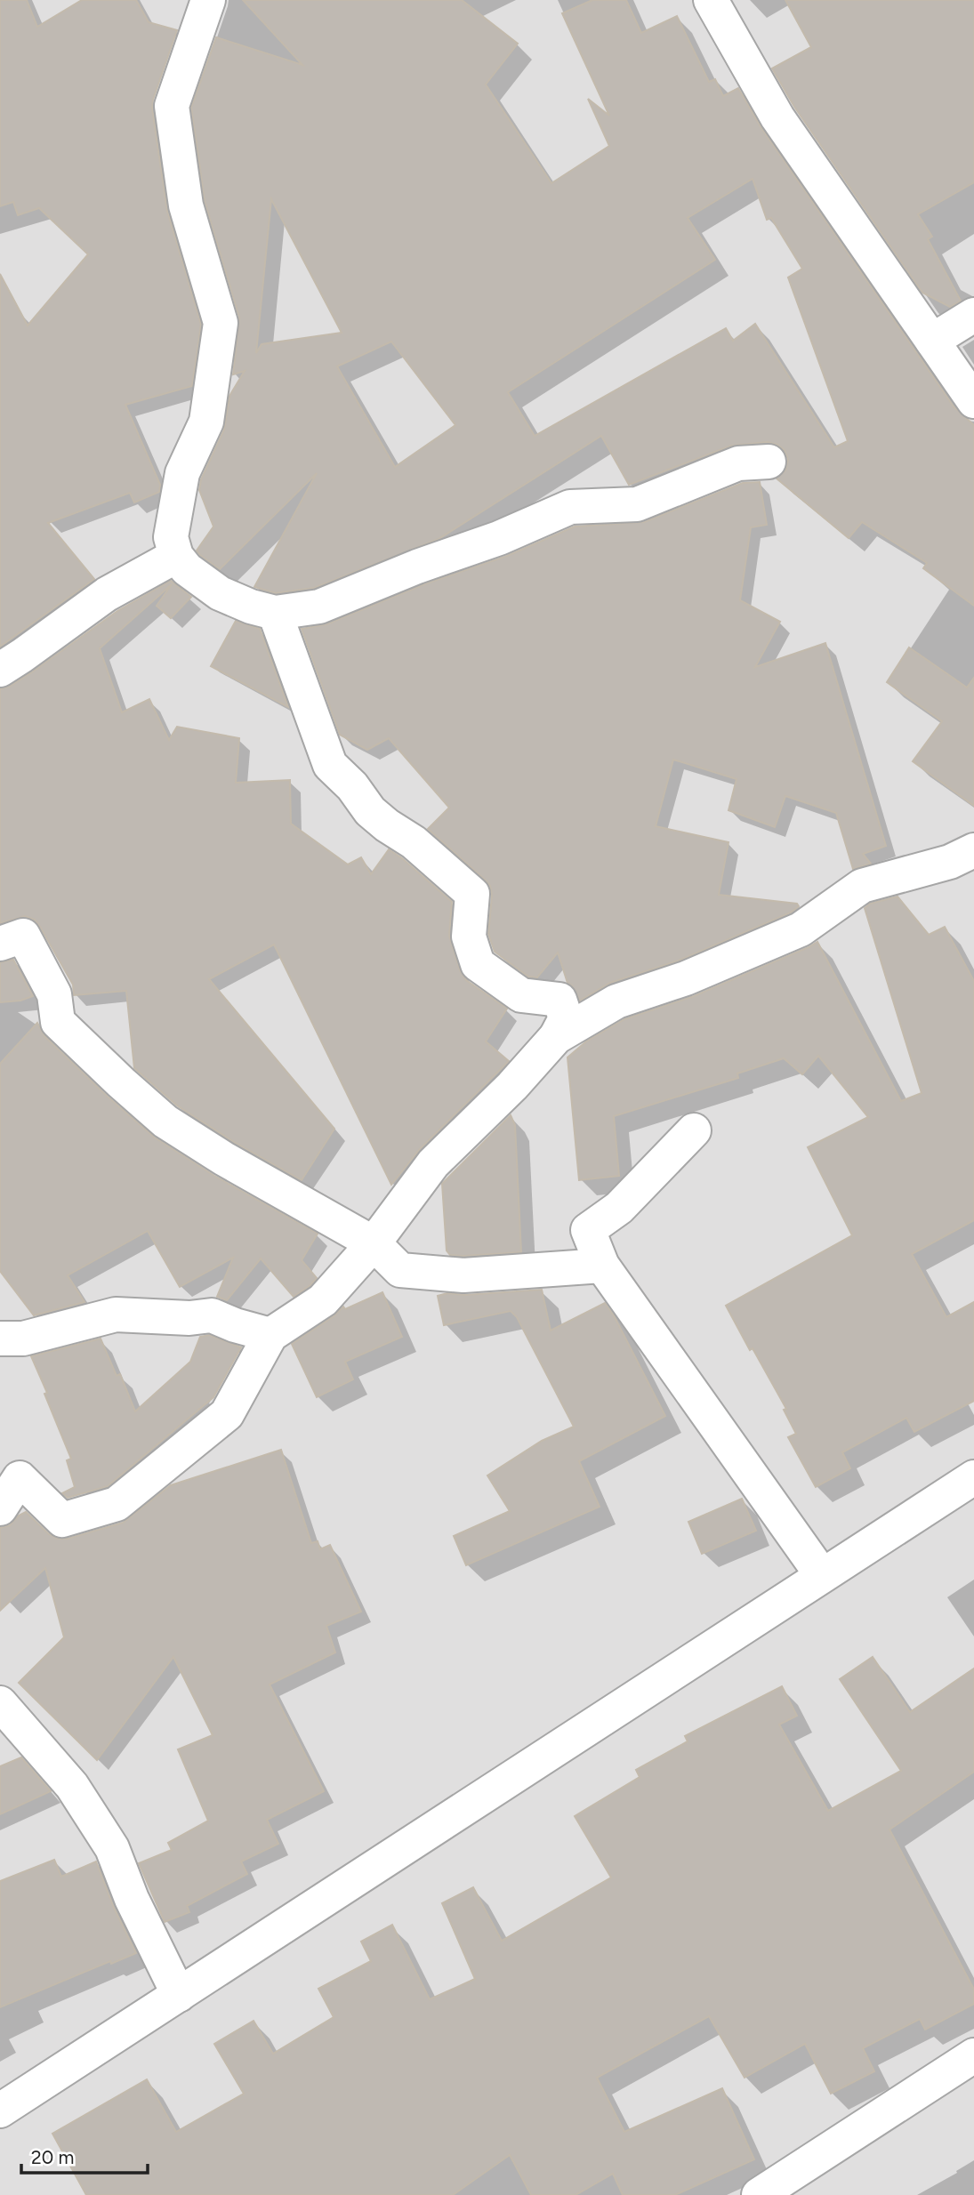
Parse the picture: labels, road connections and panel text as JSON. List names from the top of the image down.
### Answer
{
  "scale_bar": "20 m"
}
